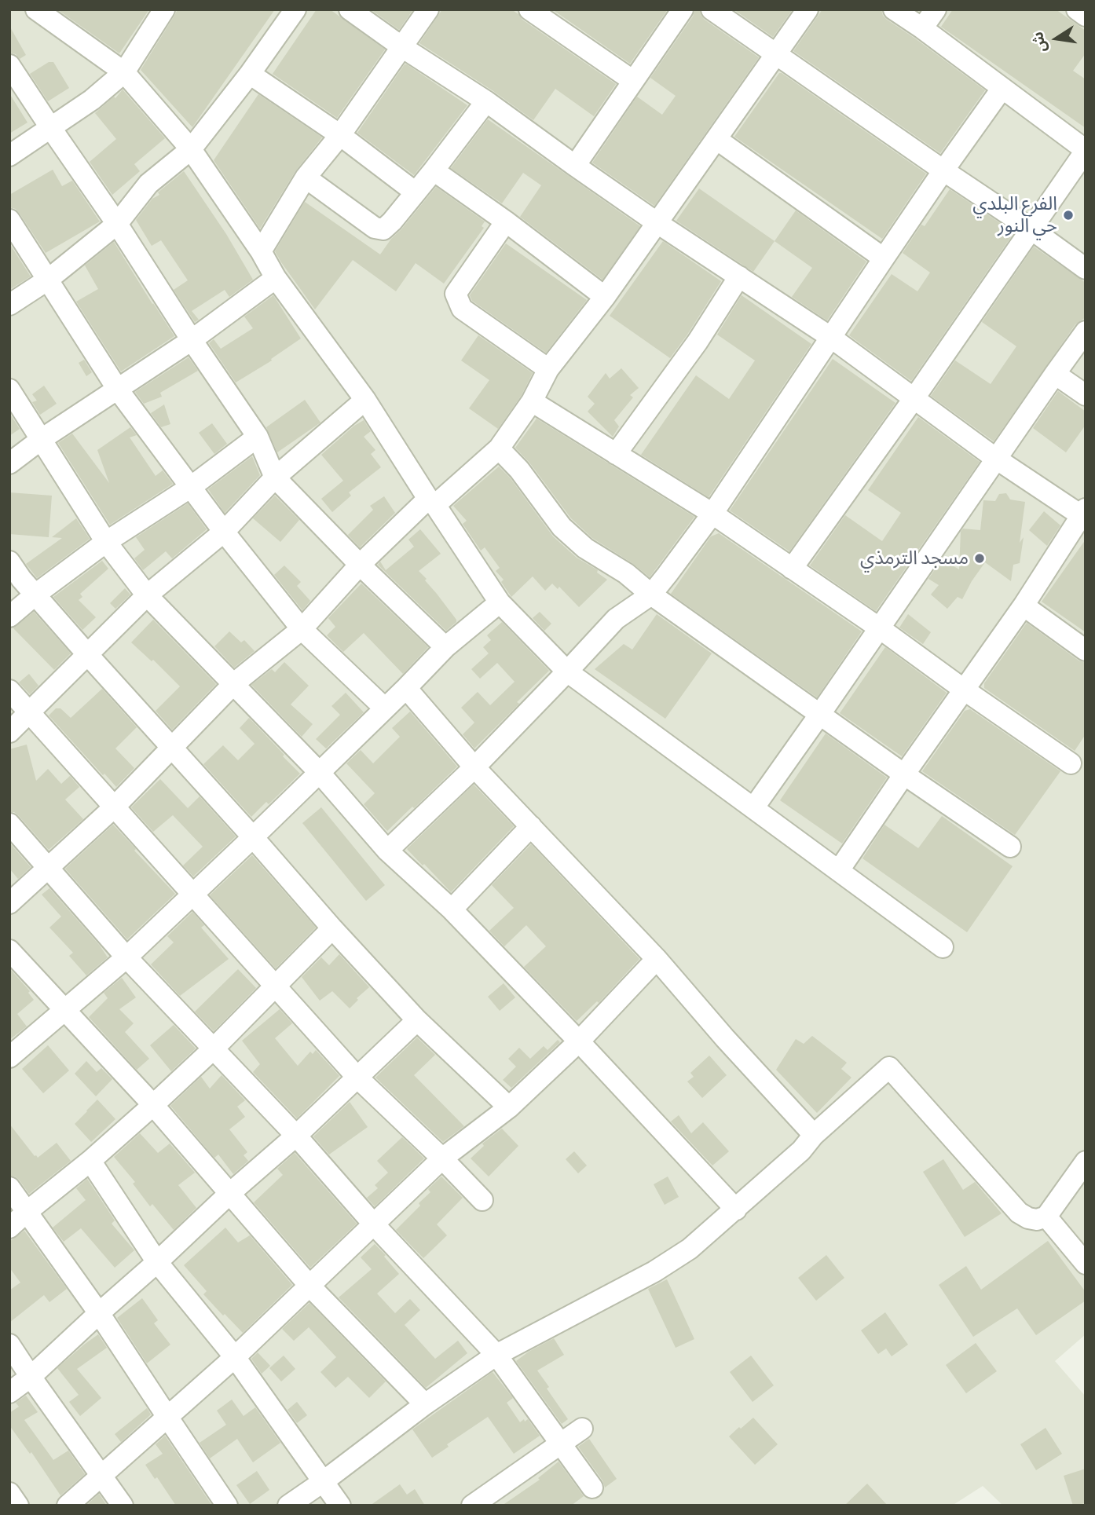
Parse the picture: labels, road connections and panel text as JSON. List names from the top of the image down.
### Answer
{
  "places": ["الفرع البلدي حي النور", "مسجد الترمذي"],
  "north": "left"
}
